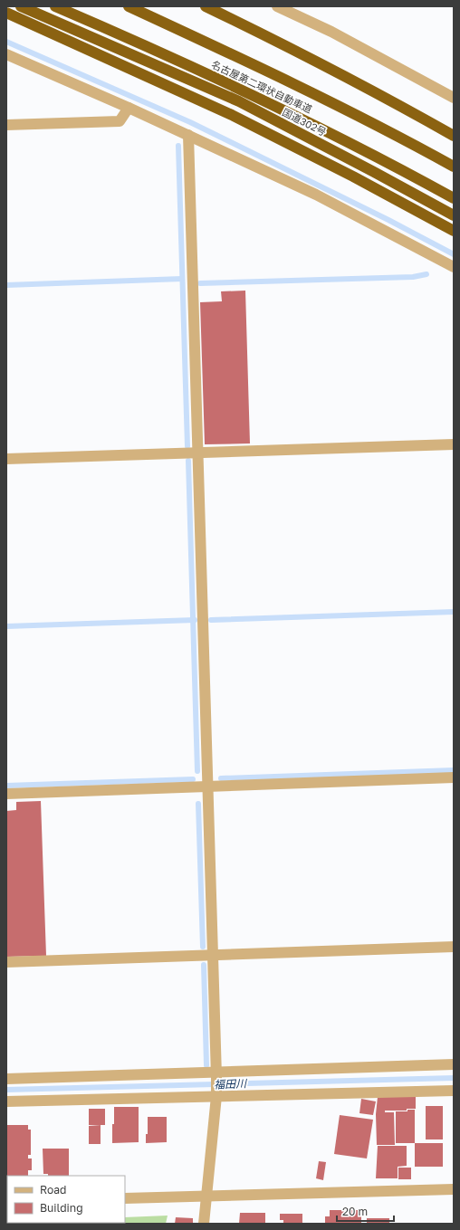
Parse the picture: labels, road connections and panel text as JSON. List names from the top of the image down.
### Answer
{
  "streets": {
    "highway": ["名古屋第二環状自動車道", "国道302号"]
  },
  "water": ["福田川"],
  "legend": ["Road", "Building"],
  "scale_bar": "20 m"
}
